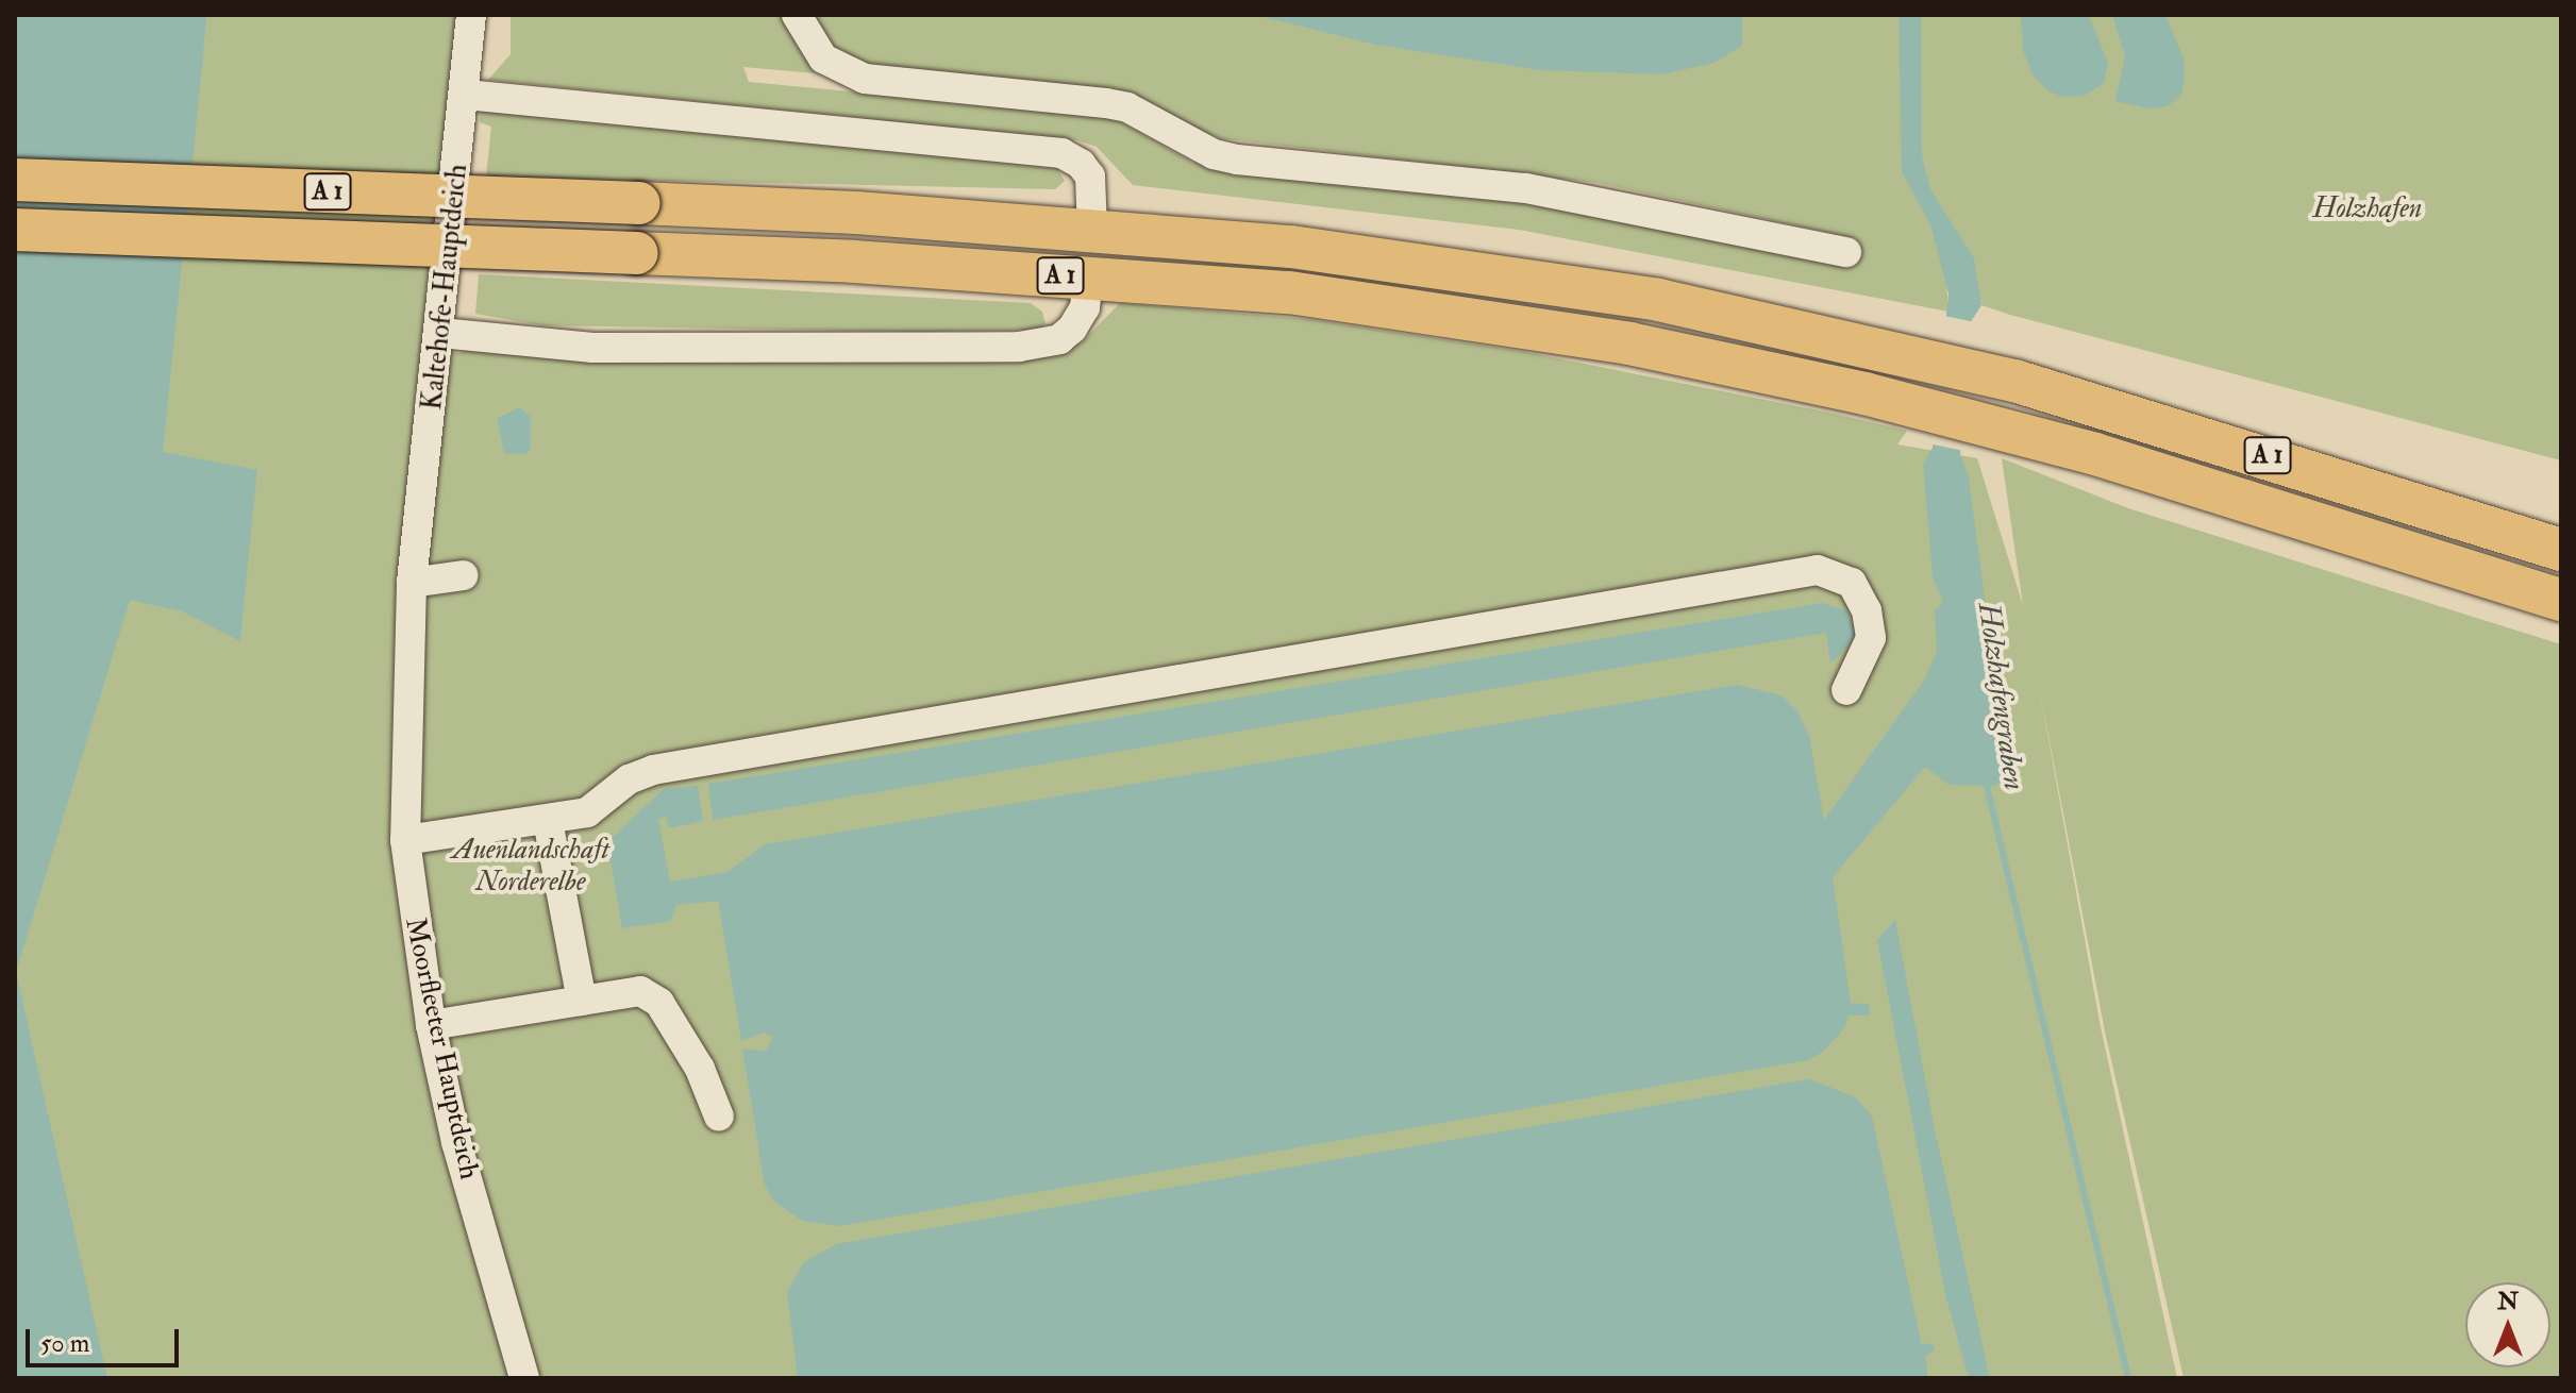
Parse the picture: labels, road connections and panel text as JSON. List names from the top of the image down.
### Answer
{
  "streets": {
    "highway": ["A 1"],
    "lane": ["Kaltehofe-Hauptdeich", "Moorfleeter Hauptdeich"]
  },
  "crossings": [
    ["Kaltehofe-Hauptdeich", "Moorfleeter Hauptdeich"]
  ],
  "water": ["Holzhafengraben"],
  "parks": ["Holzhafen", "Auenlandschaft Norderelbe"],
  "scale_bar": "50 m",
  "north": "top"
}
